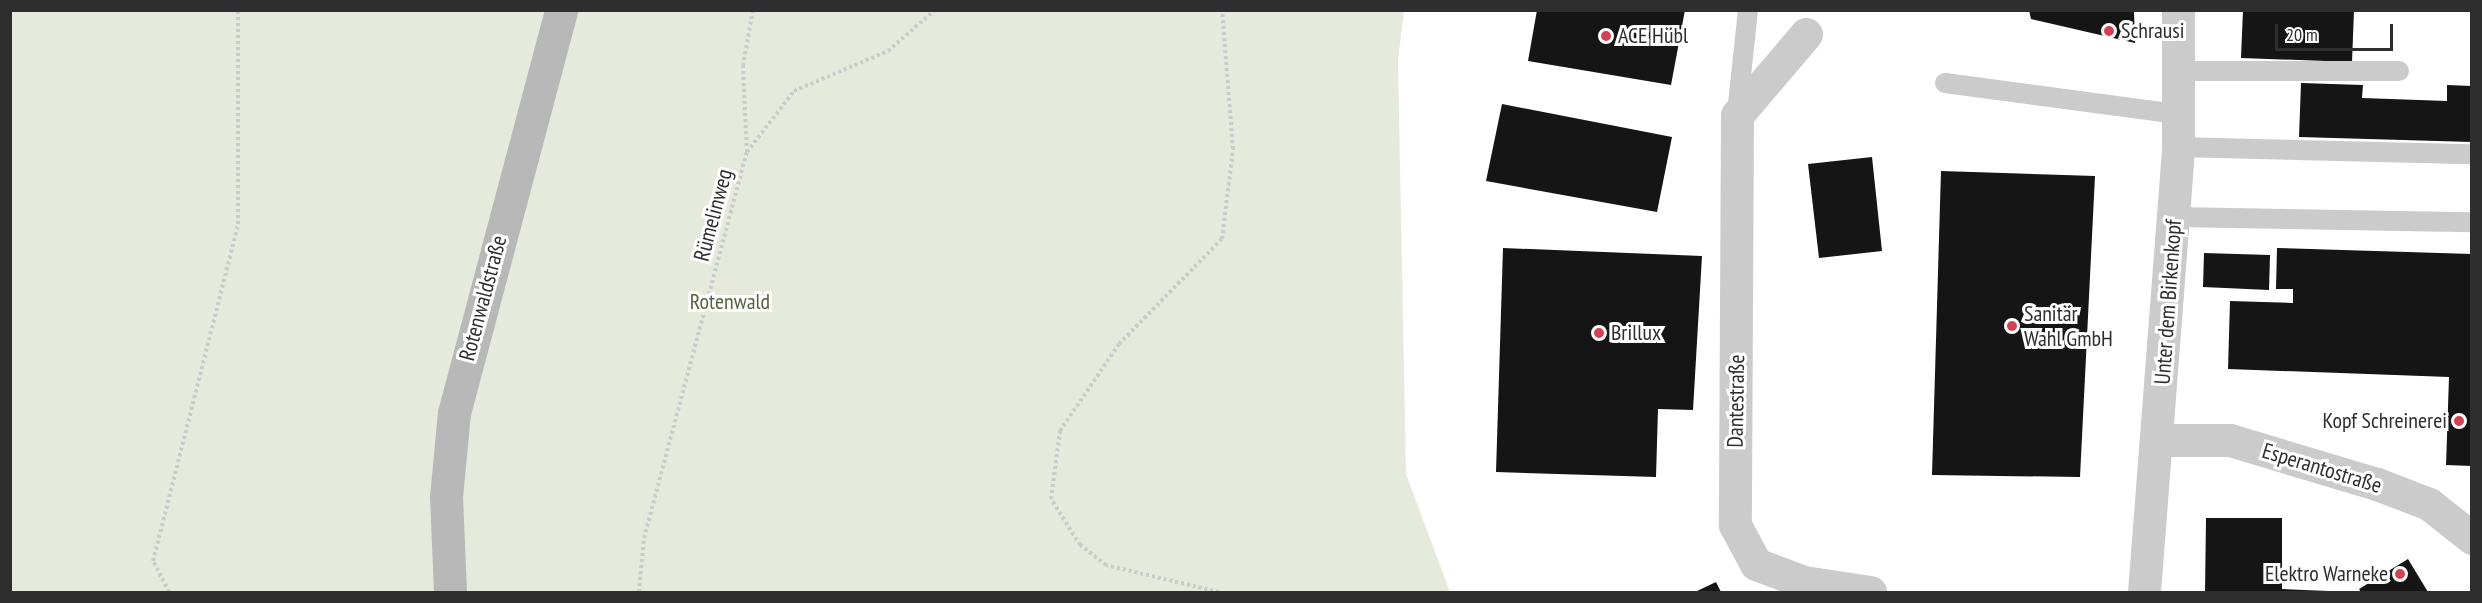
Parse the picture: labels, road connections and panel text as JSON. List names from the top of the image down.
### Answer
{
  "streets": {
    "main road": ["Rotenwaldstraße"],
    "street": ["Unter dem Birkenkopf", "Dantestraße", "Esperantostraße"],
    "path": ["Rümelinweg"]
  },
  "crossings": [
    ["Unter dem Birkenkopf", "Esperantostraße"]
  ],
  "parks": ["Rotenwald"],
  "places": [
    "Schrausi",
    "ACE Hübl",
    "Sanitär Wahl GmbH",
    "Brillux",
    "Kopf Schreinerei",
    "Elektro Warneke"
  ],
  "scale_bar": "20 m"
}
